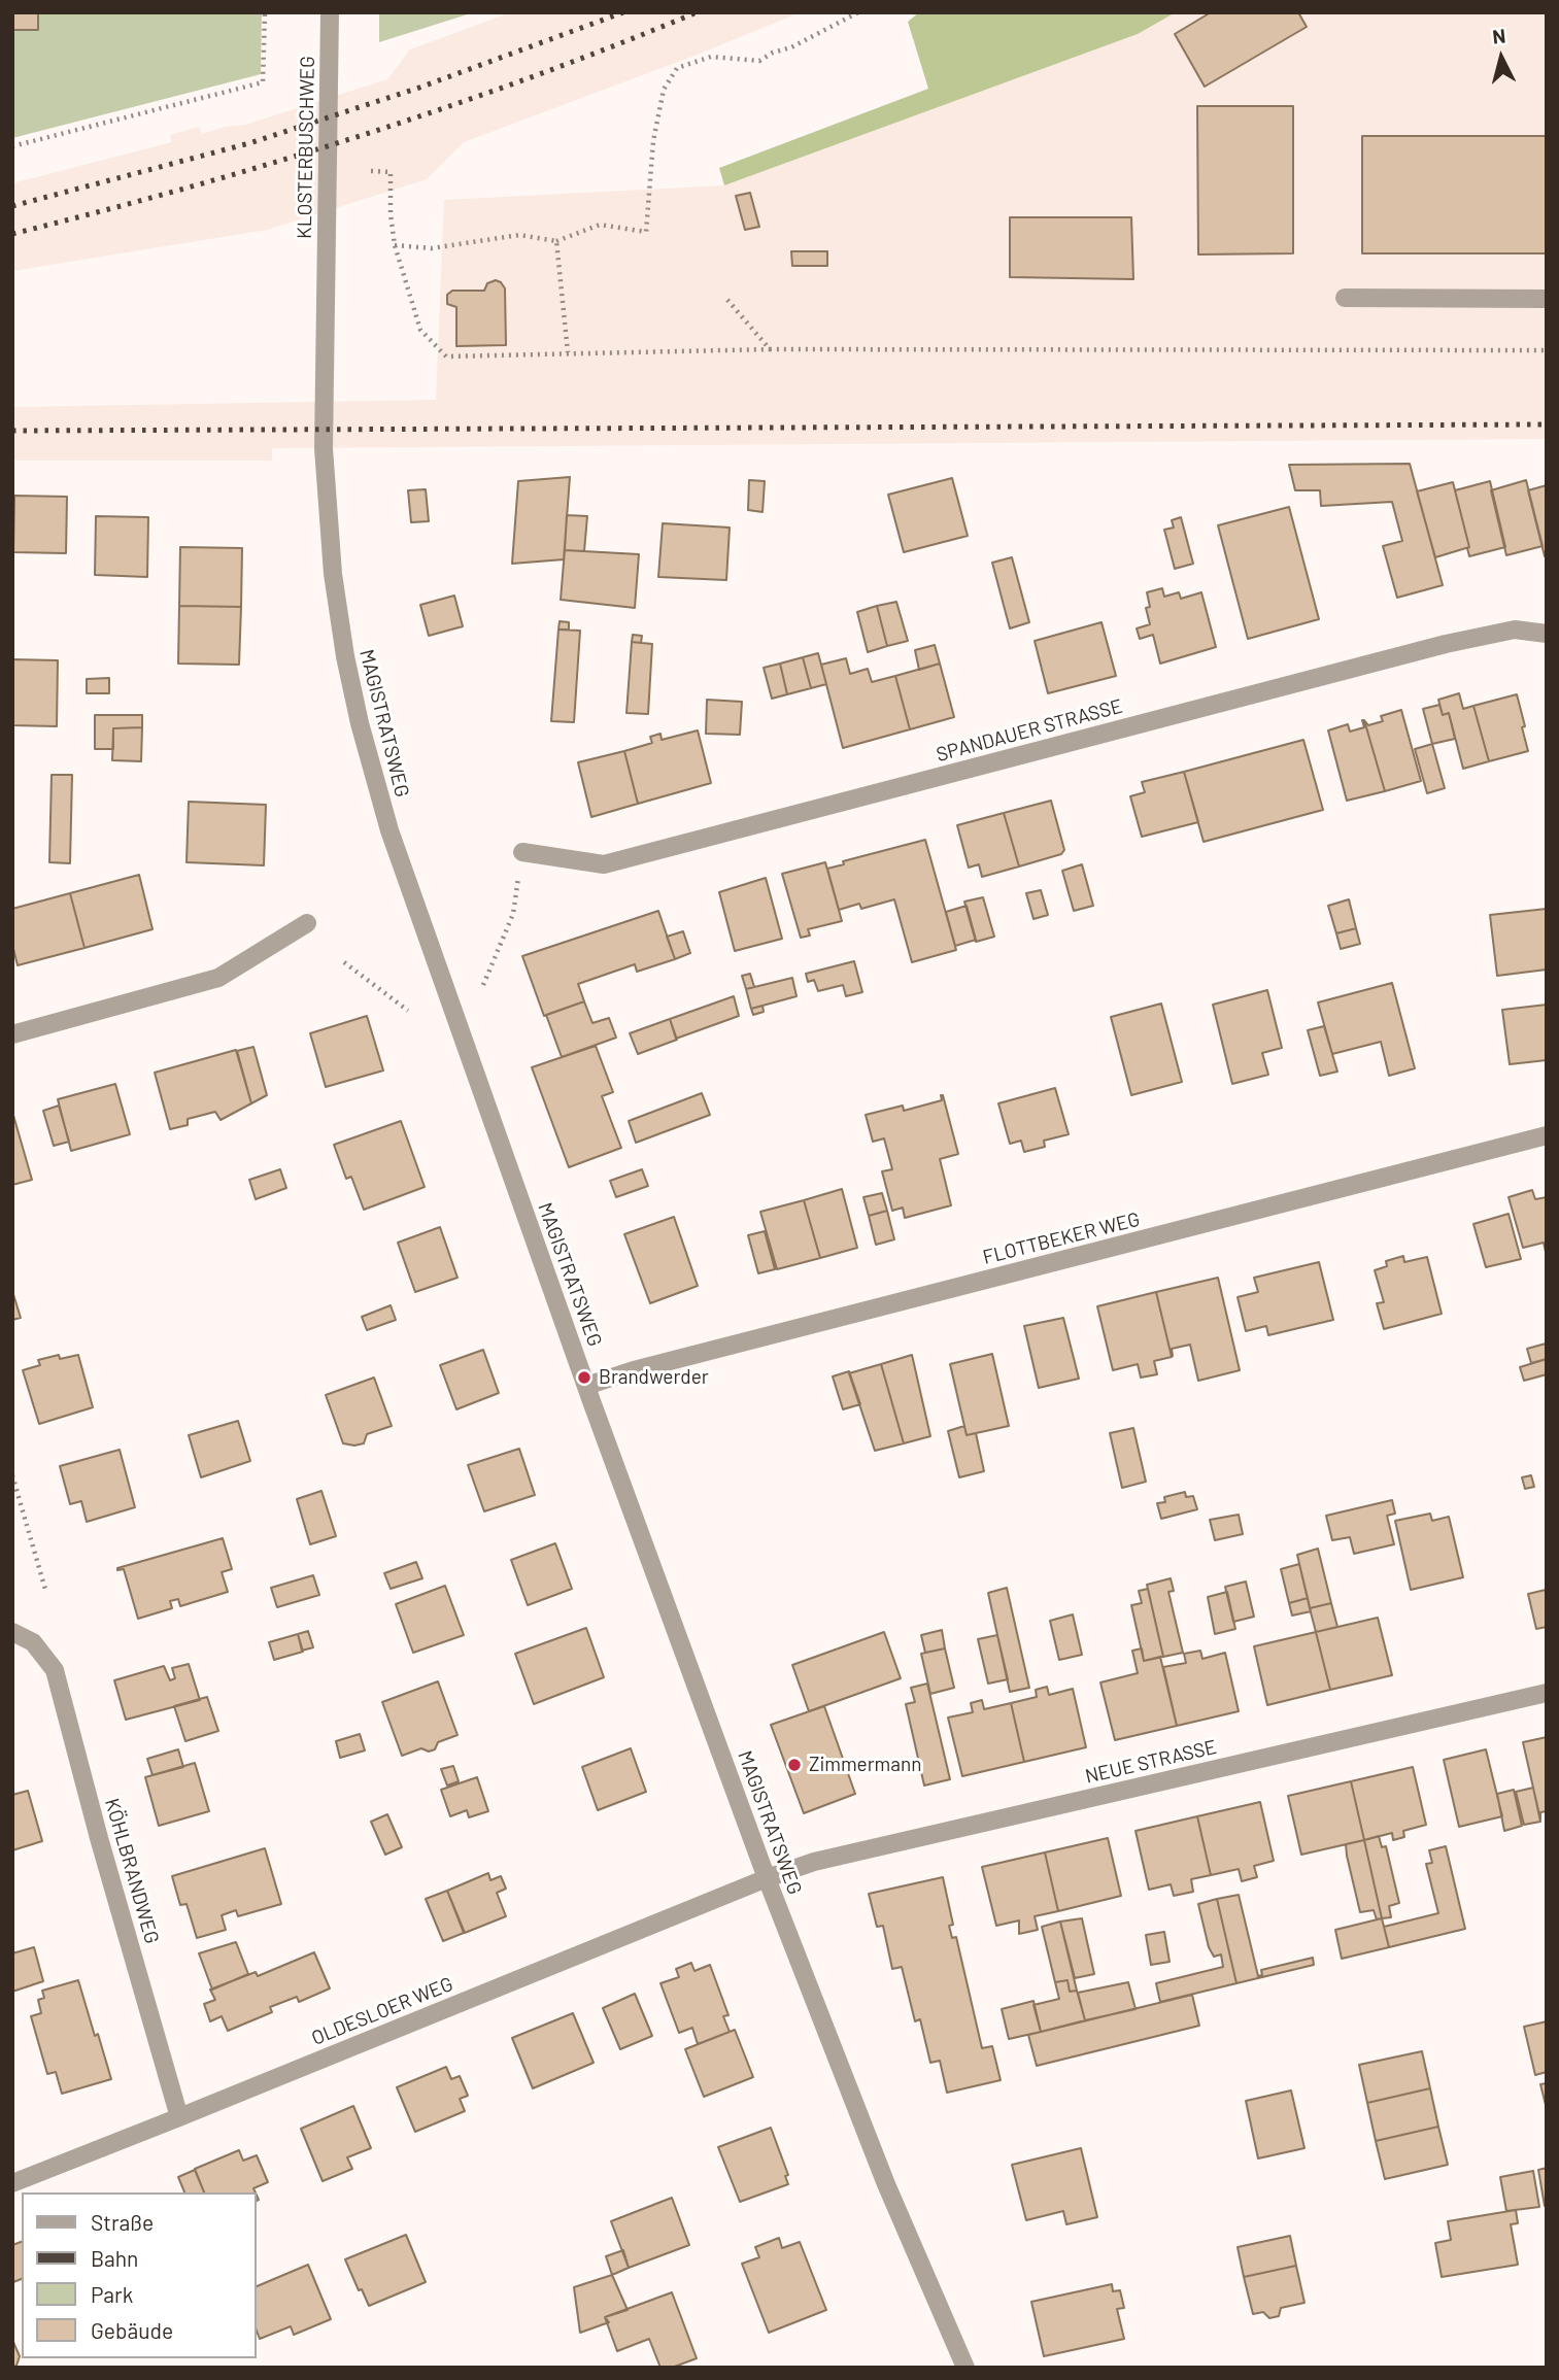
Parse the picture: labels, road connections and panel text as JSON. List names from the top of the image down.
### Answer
{
  "streets": {
    "street": [
      "KLOSTERBUSCHWEG",
      "MAGISTRATSWEG",
      "SPANDAUER STRASSE",
      "FLOTTBEKER WEG",
      "NEUE STRASSE",
      "KÖHLBRANDWEG",
      "OLDESLOER WEG"
    ]
  },
  "crossings": [
    ["KLOSTERBUSCHWEG", "MAGISTRATSWEG"],
    ["MAGISTRATSWEG", "FLOTTBEKER WEG"],
    ["MAGISTRATSWEG", "NEUE STRASSE"],
    ["MAGISTRATSWEG", "OLDESLOER WEG"],
    ["NEUE STRASSE", "OLDESLOER WEG"],
    ["KÖHLBRANDWEG", "OLDESLOER WEG"]
  ],
  "places": ["Brandwerder", "Zimmermann"],
  "legend": [
    "Straße",
    "Bahn",
    "Park",
    "Gebäude"
  ],
  "north": "top"
}
